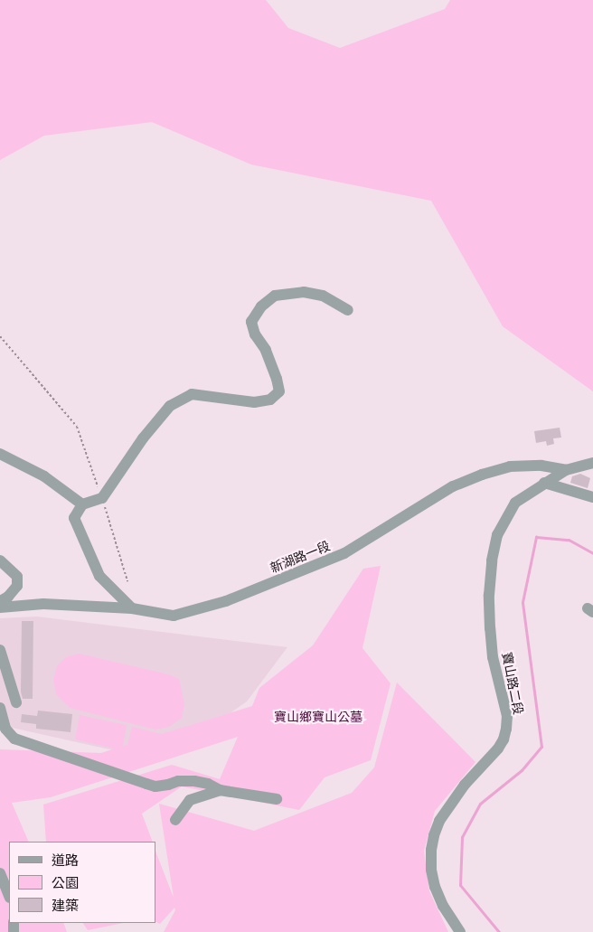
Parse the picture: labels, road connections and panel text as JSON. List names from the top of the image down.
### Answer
{
  "streets": {
    "street": ["新湖路一段", "寶山路二段"]
  },
  "crossings": [
    ["新湖路一段", "寶山路二段"]
  ],
  "parks": ["寶山鄉寶山公墓"],
  "legend": ["道路", "公園", "建築"]
}
